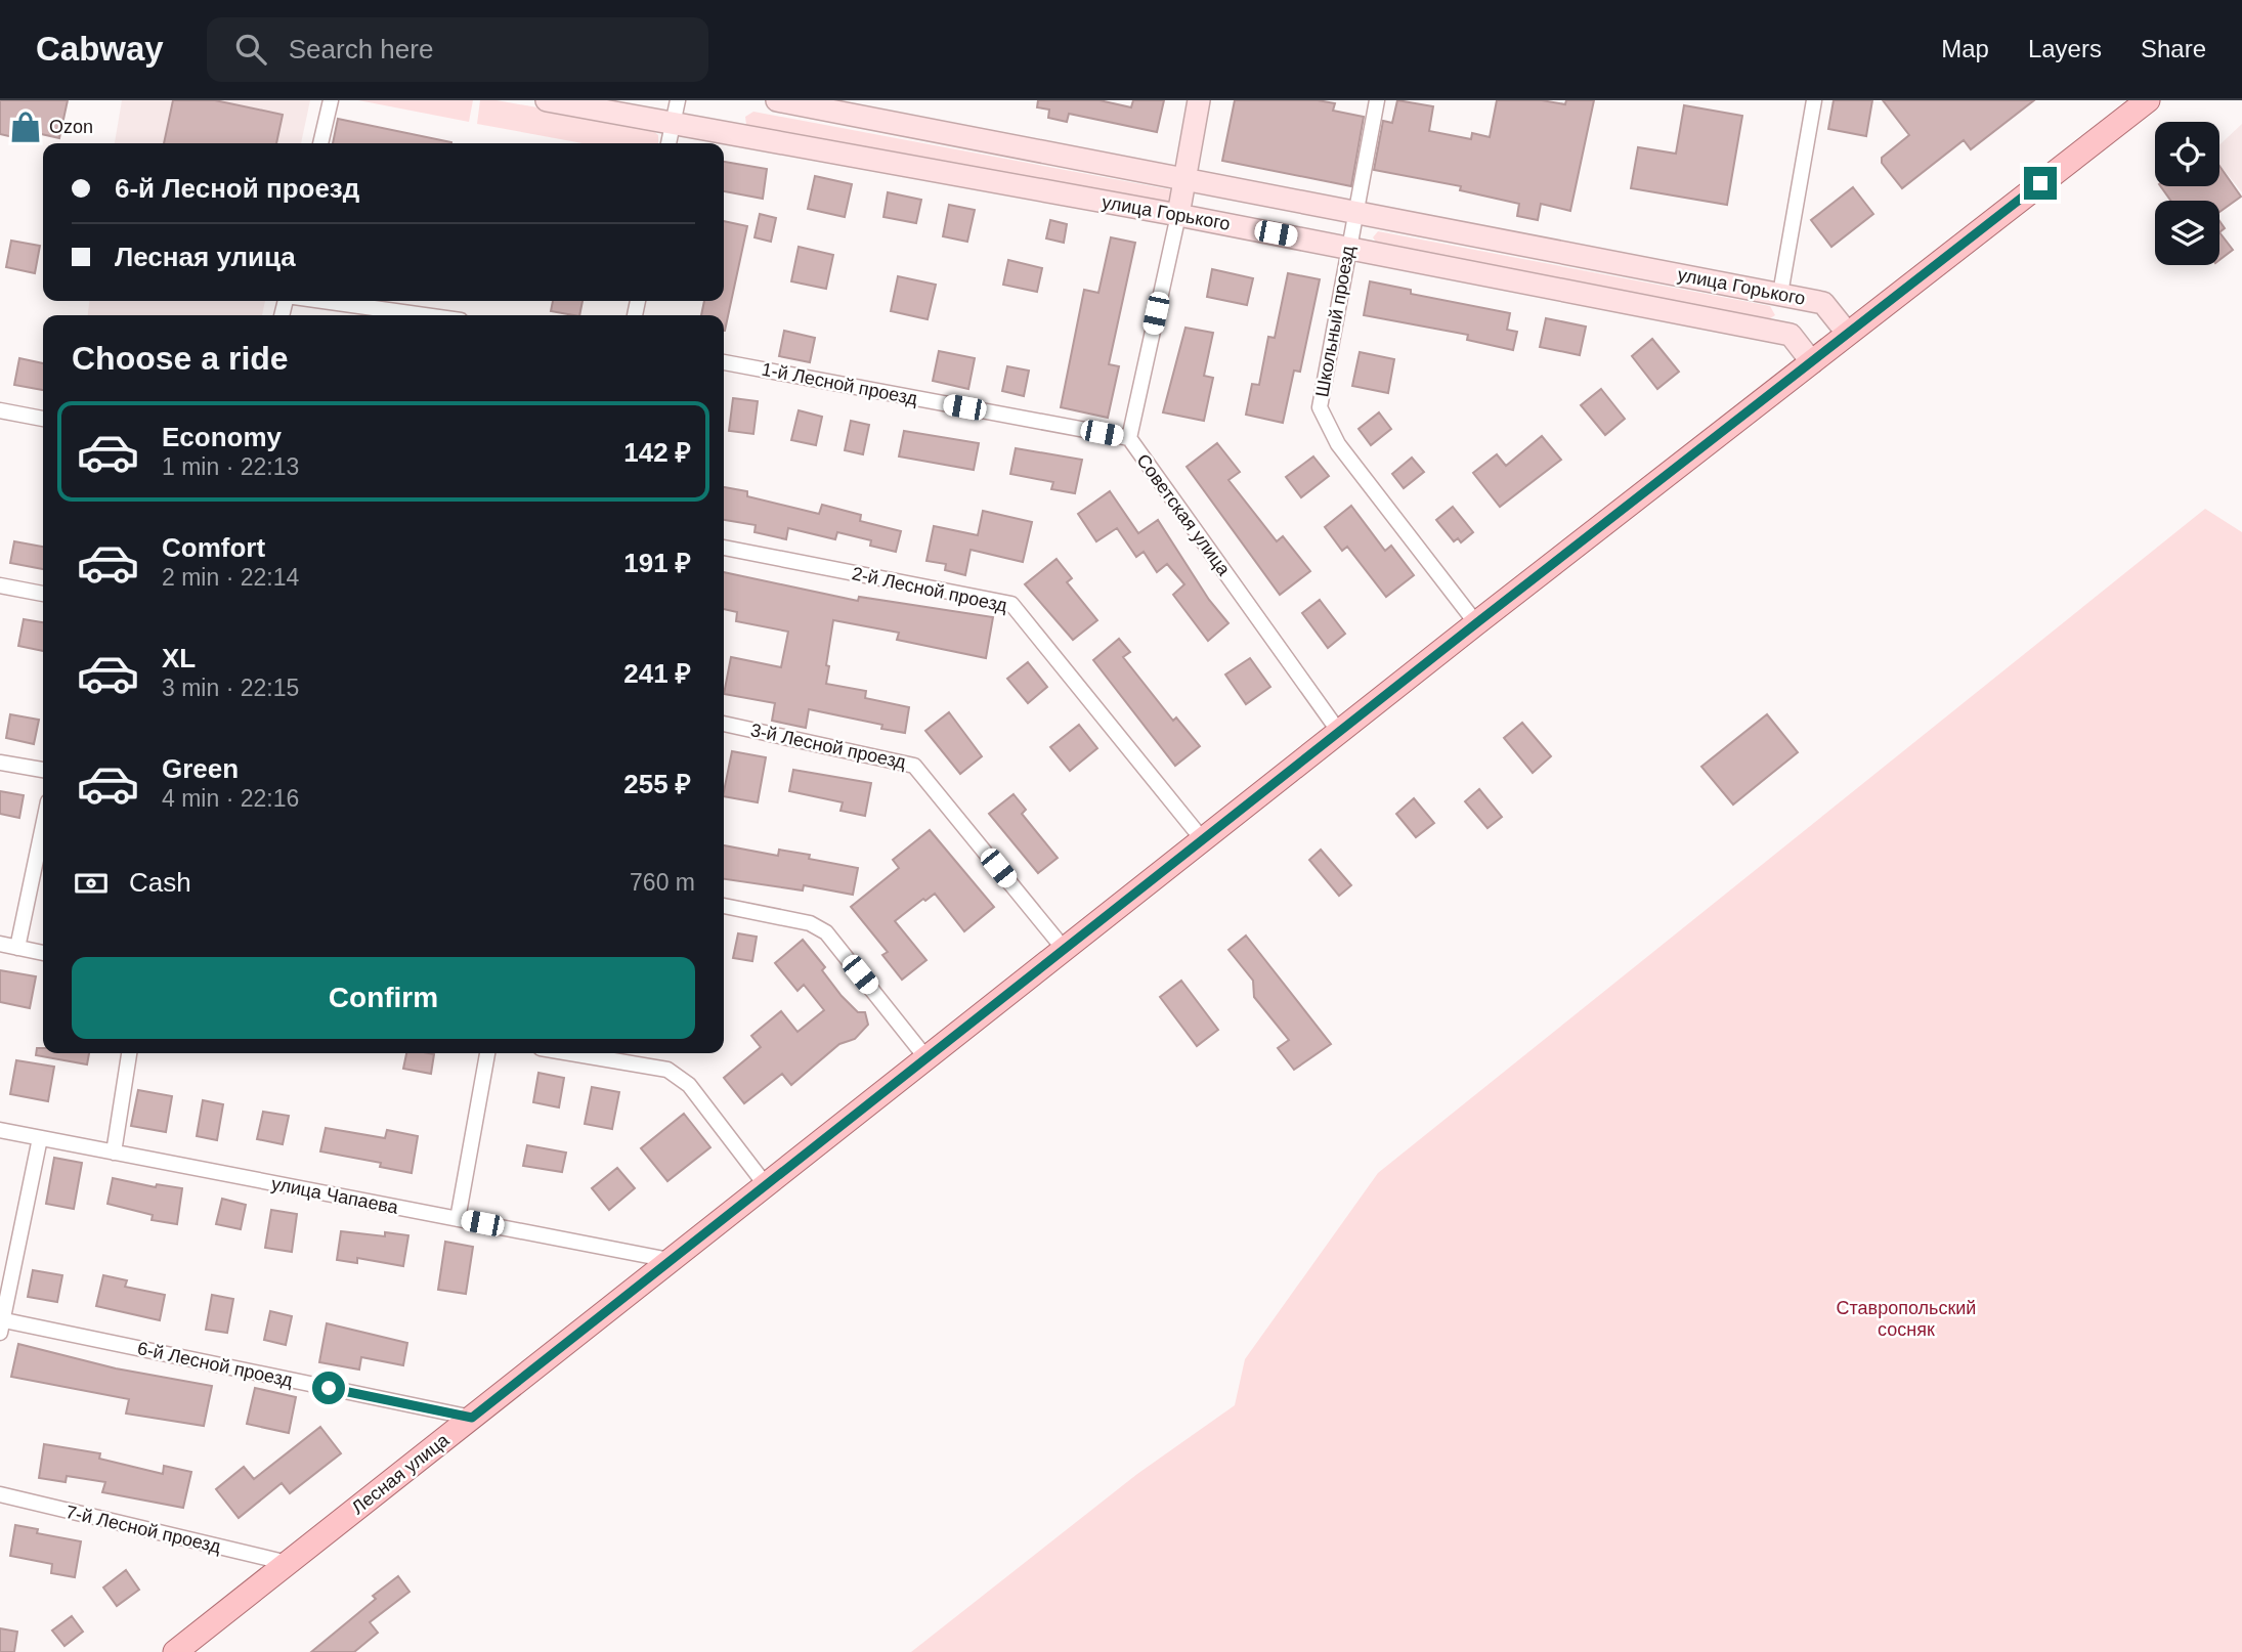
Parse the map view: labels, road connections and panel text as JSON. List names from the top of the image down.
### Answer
{
  "streets": {
    "main road": ["улица Горького", "Советская улица", "Лесная улица"],
    "street": [
      "Школьный проезд",
      "1-й Лесной проезд",
      "2-й Лесной проезд",
      "3-й Лесной проезд",
      "улица Чапаева",
      "6-й Лесной проезд",
      "7-й Лесной проезд"
    ]
  },
  "crossings": [
    ["улица Горького", "Школьный проезд"],
    ["улица Горького", "Советская улица"],
    ["улица Горького", "Лесная улица"],
    ["Школьный проезд", "Лесная улица"],
    ["1-й Лесной проезд", "Советская улица"],
    ["Советская улица", "Лесная улица"],
    ["2-й Лесной проезд", "Лесная улица"],
    ["3-й Лесной проезд", "Лесная улица"],
    ["улица Чапаева", "Лесная улица"],
    ["6-й Лесной проезд", "Лесная улица"],
    ["Лесная улица", "7-й Лесной проезд"]
  ],
  "parks": ["Ставропольский сосняк"],
  "places": {
    "shop": ["Ozon"]
  },
  "page": {
    "header": "Cabway",
    "search": "Search here",
    "nav": ["Map", "Layers", "Share"],
    "banner": ["6-й Лесной проезд", "Лесная улица"],
    "heading": "Choose a ride",
    "list": [
      {
        "name": "Economy",
        "note": "1 min · 22:13",
        "value": "142 ₽"
      },
      {
        "name": "Comfort",
        "note": "2 min · 22:14",
        "value": "191 ₽"
      },
      {
        "name": "XL",
        "note": "3 min · 22:15",
        "value": "241 ₽"
      },
      {
        "name": "Green",
        "note": "4 min · 22:16",
        "value": "255 ₽"
      }
    ],
    "pay": ["Cash", "760 m"],
    "buttons": "Confirm"
  }
}
